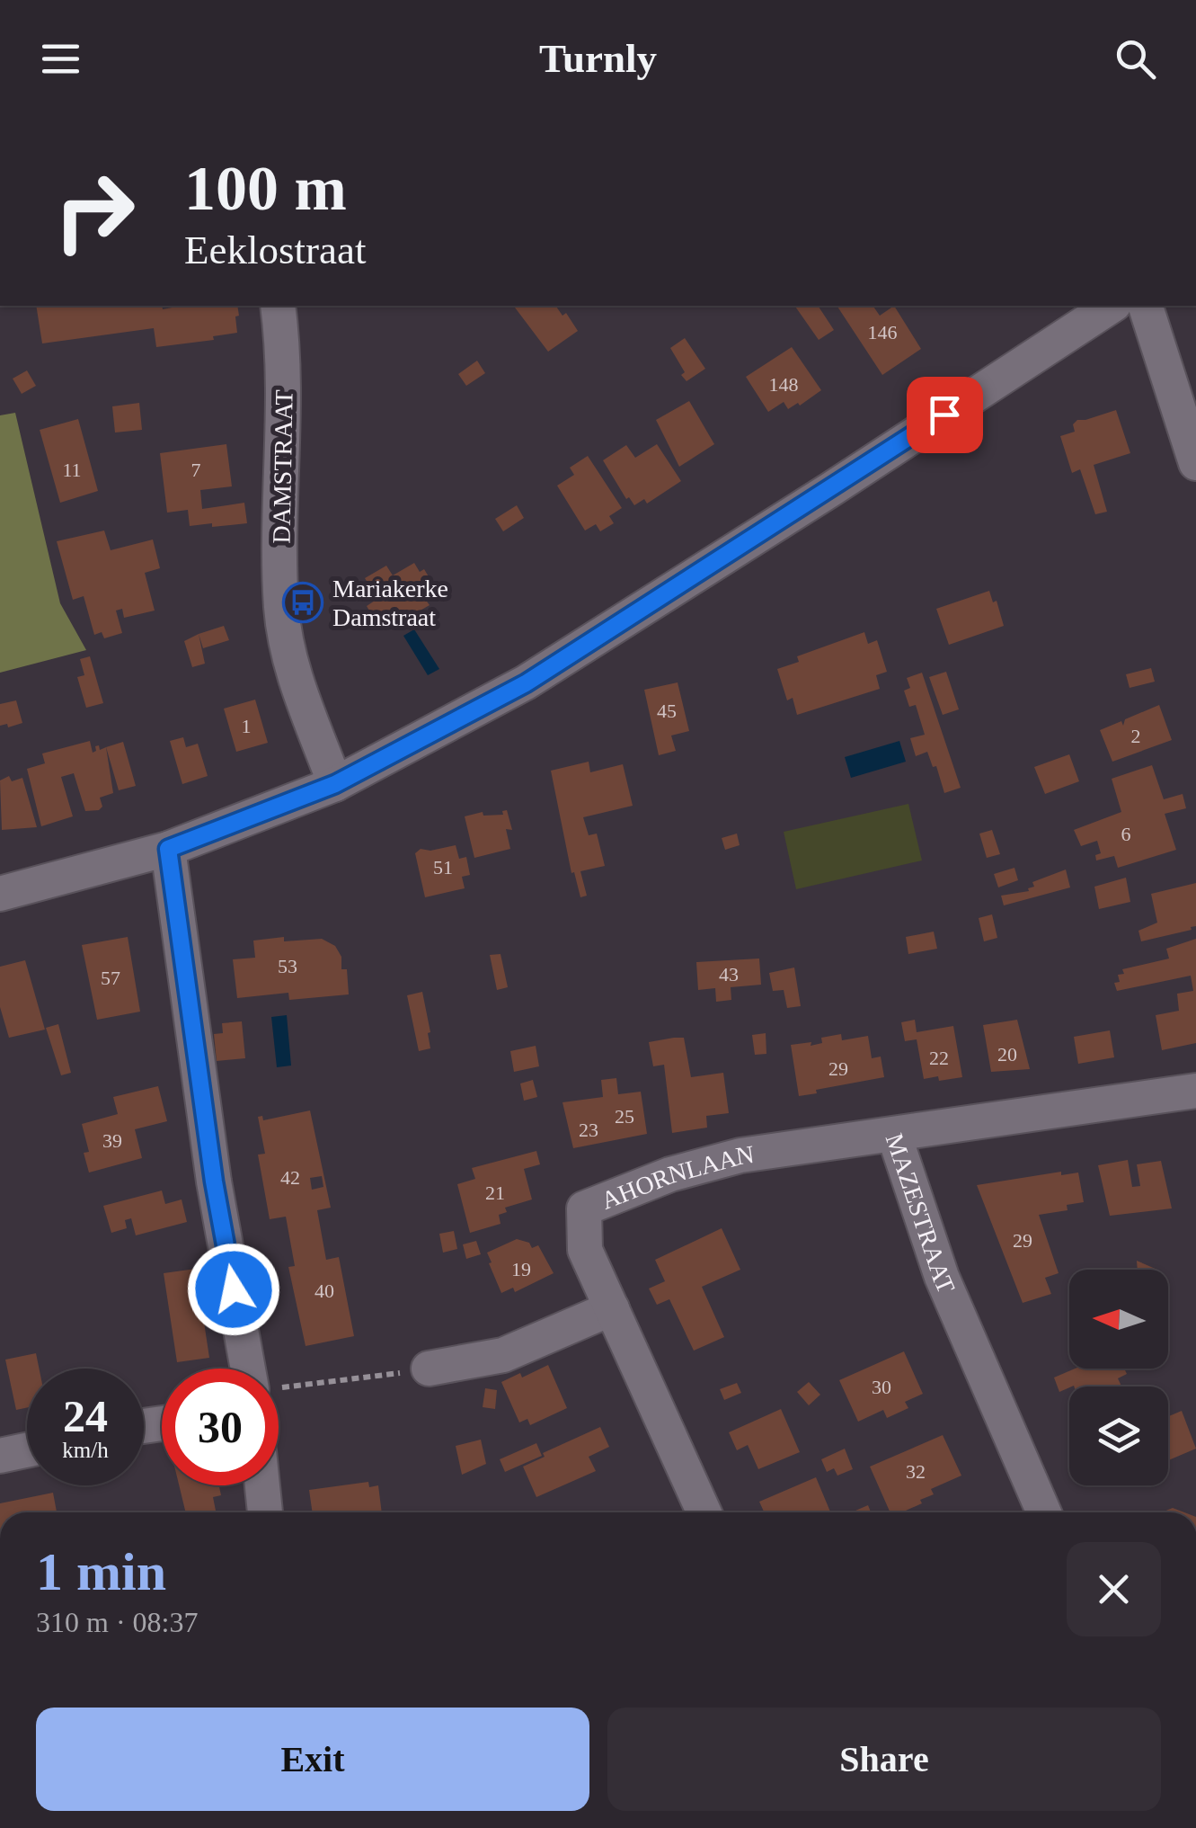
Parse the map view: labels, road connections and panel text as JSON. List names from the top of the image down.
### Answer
{
  "streets": {
    "street": ["DAMSTRAAT", "AHORNLAAN", "MAZESTRAAT"]
  },
  "crossings": [
    ["AHORNLAAN", "MAZESTRAAT"]
  ],
  "places": {
    "bus stop": ["Mariakerke Damstraat"]
  },
  "house_numbers": [
    "146",
    "148",
    "11",
    "7",
    "45",
    "1",
    "2",
    "6",
    "51",
    "53",
    "43",
    "57",
    "20",
    "22",
    "29",
    "25",
    "23",
    "39",
    "42",
    "21",
    "29",
    "19",
    "40",
    "30",
    "32"
  ],
  "north": "left",
  "page": {
    "header": "Turnly",
    "turn": ["100 m", "Eeklostraat"],
    "speed": "24 km/h",
    "limit": "30",
    "heading": ["1 min", "310 m · 08:37"],
    "buttons": ["Exit", "Share"]
  }
}
